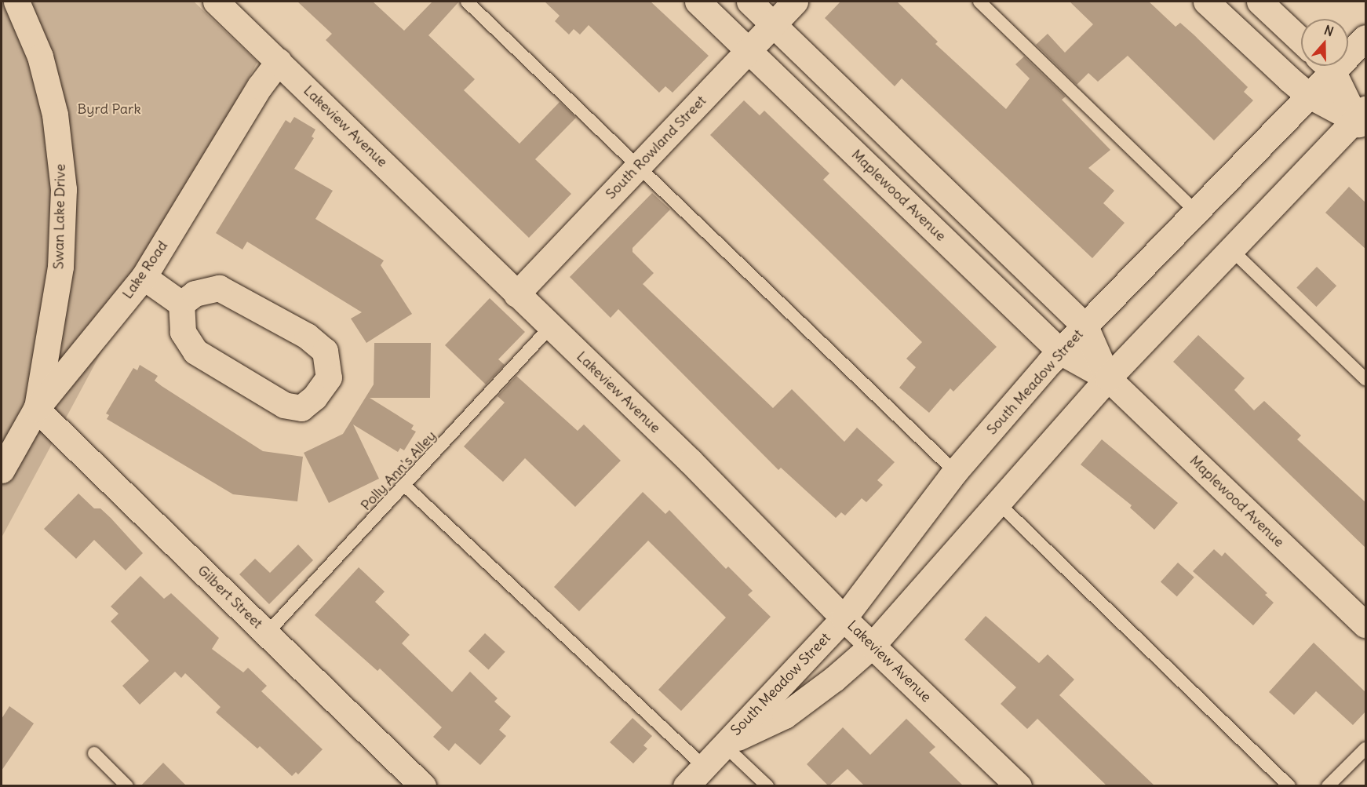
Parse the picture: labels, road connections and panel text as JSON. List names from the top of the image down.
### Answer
{
  "streets": {
    "street": [
      "Lakeview Avenue",
      "South Rowland Street",
      "Maplewood Avenue",
      "Swan Lake Drive",
      "Lake Road",
      "South Meadow Street",
      "Gilbert Street"
    ],
    "lane": ["Polly Ann's Alley"]
  },
  "crossings": [
    ["Lakeview Avenue", "South Rowland Street"],
    ["Lakeview Avenue", "Lake Road"],
    ["Lakeview Avenue", "South Meadow Street"],
    ["Lakeview Avenue", "Polly Ann's Alley"],
    ["South Rowland Street", "Maplewood Avenue"],
    ["Maplewood Avenue", "South Meadow Street"],
    ["Swan Lake Drive", "Lake Road"],
    ["Swan Lake Drive", "Gilbert Street"],
    ["Lake Road", "Gilbert Street"],
    ["Polly Ann's Alley", "Gilbert Street"]
  ],
  "parks": ["Byrd Park"],
  "north": "top"
}
